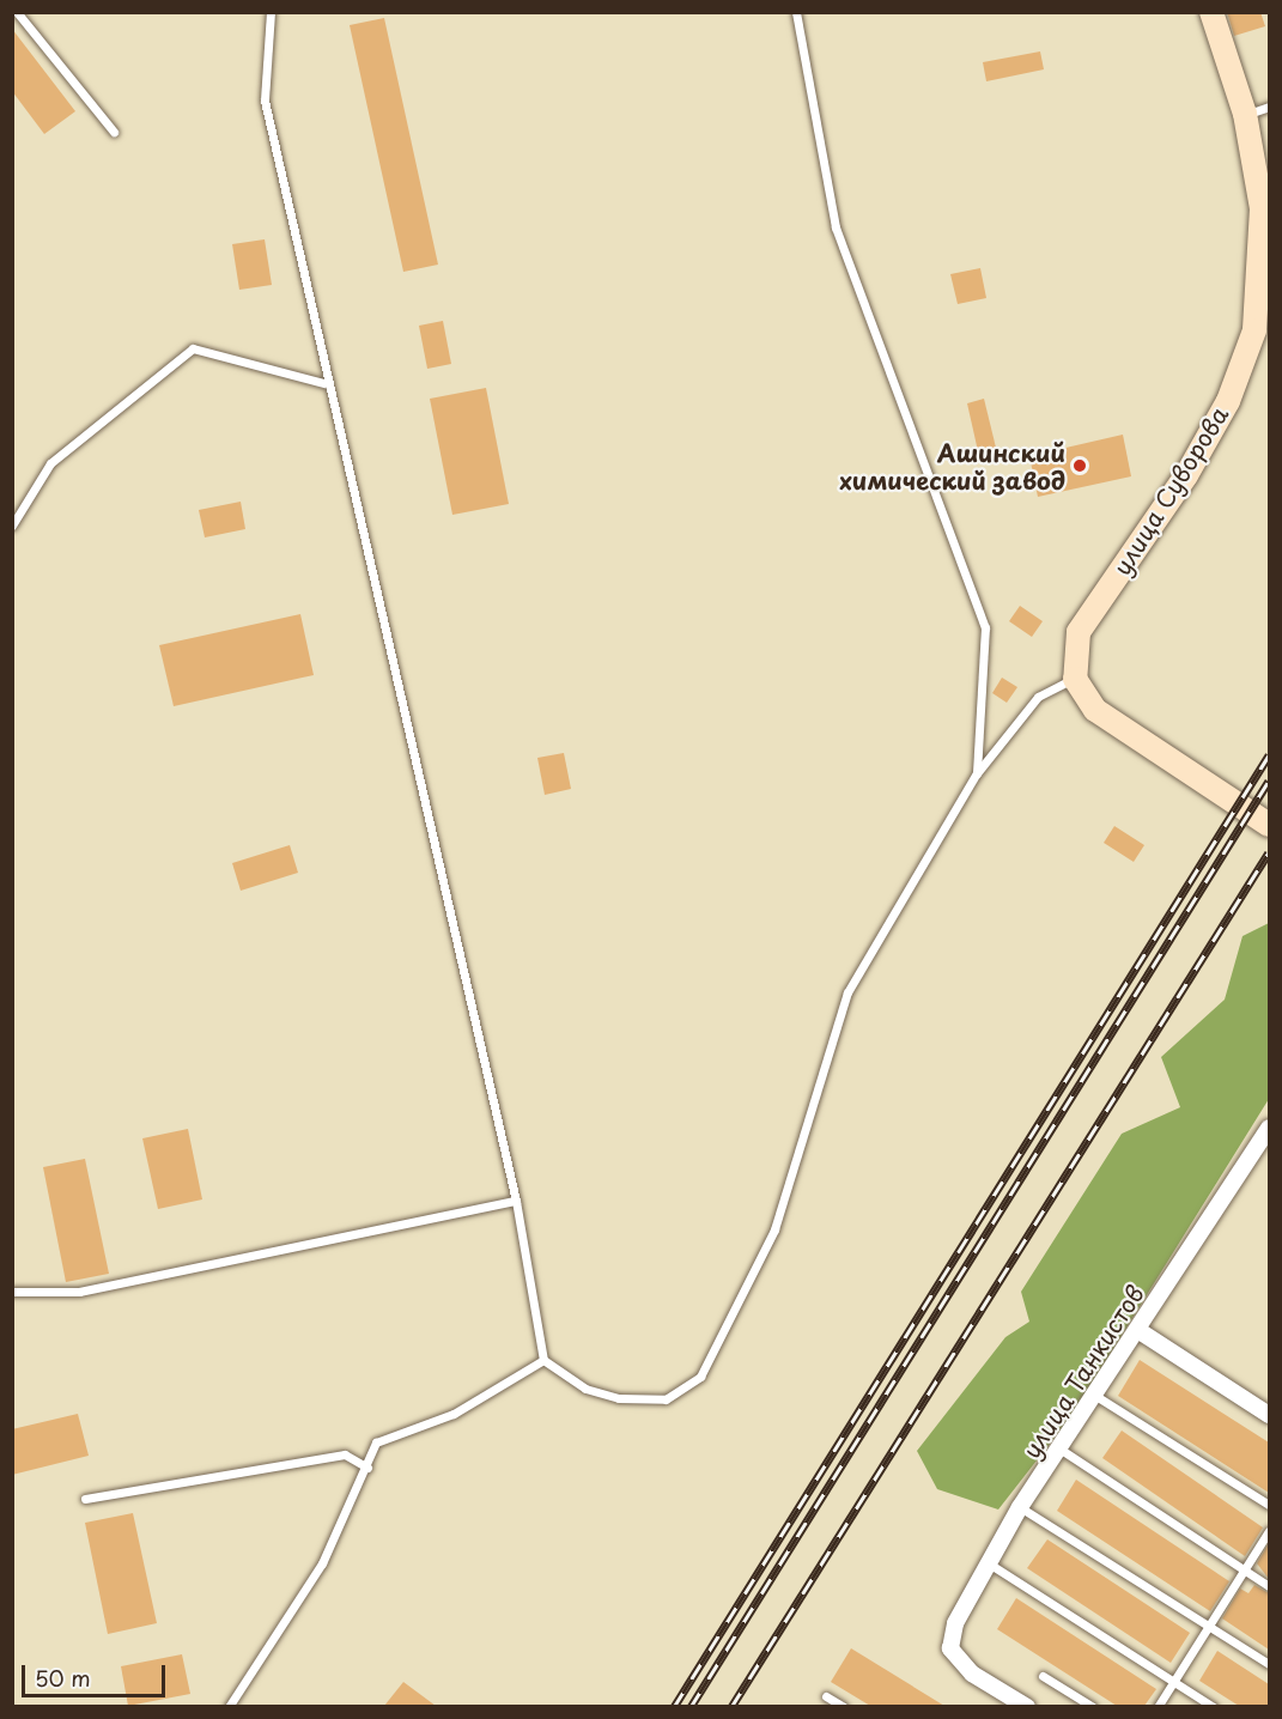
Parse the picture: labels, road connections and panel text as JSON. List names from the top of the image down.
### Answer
{
  "streets": {
    "street": ["улица Суворова", "улица Танкистов"]
  },
  "places": ["Ашинский химический завод"],
  "scale_bar": "50 m"
}
